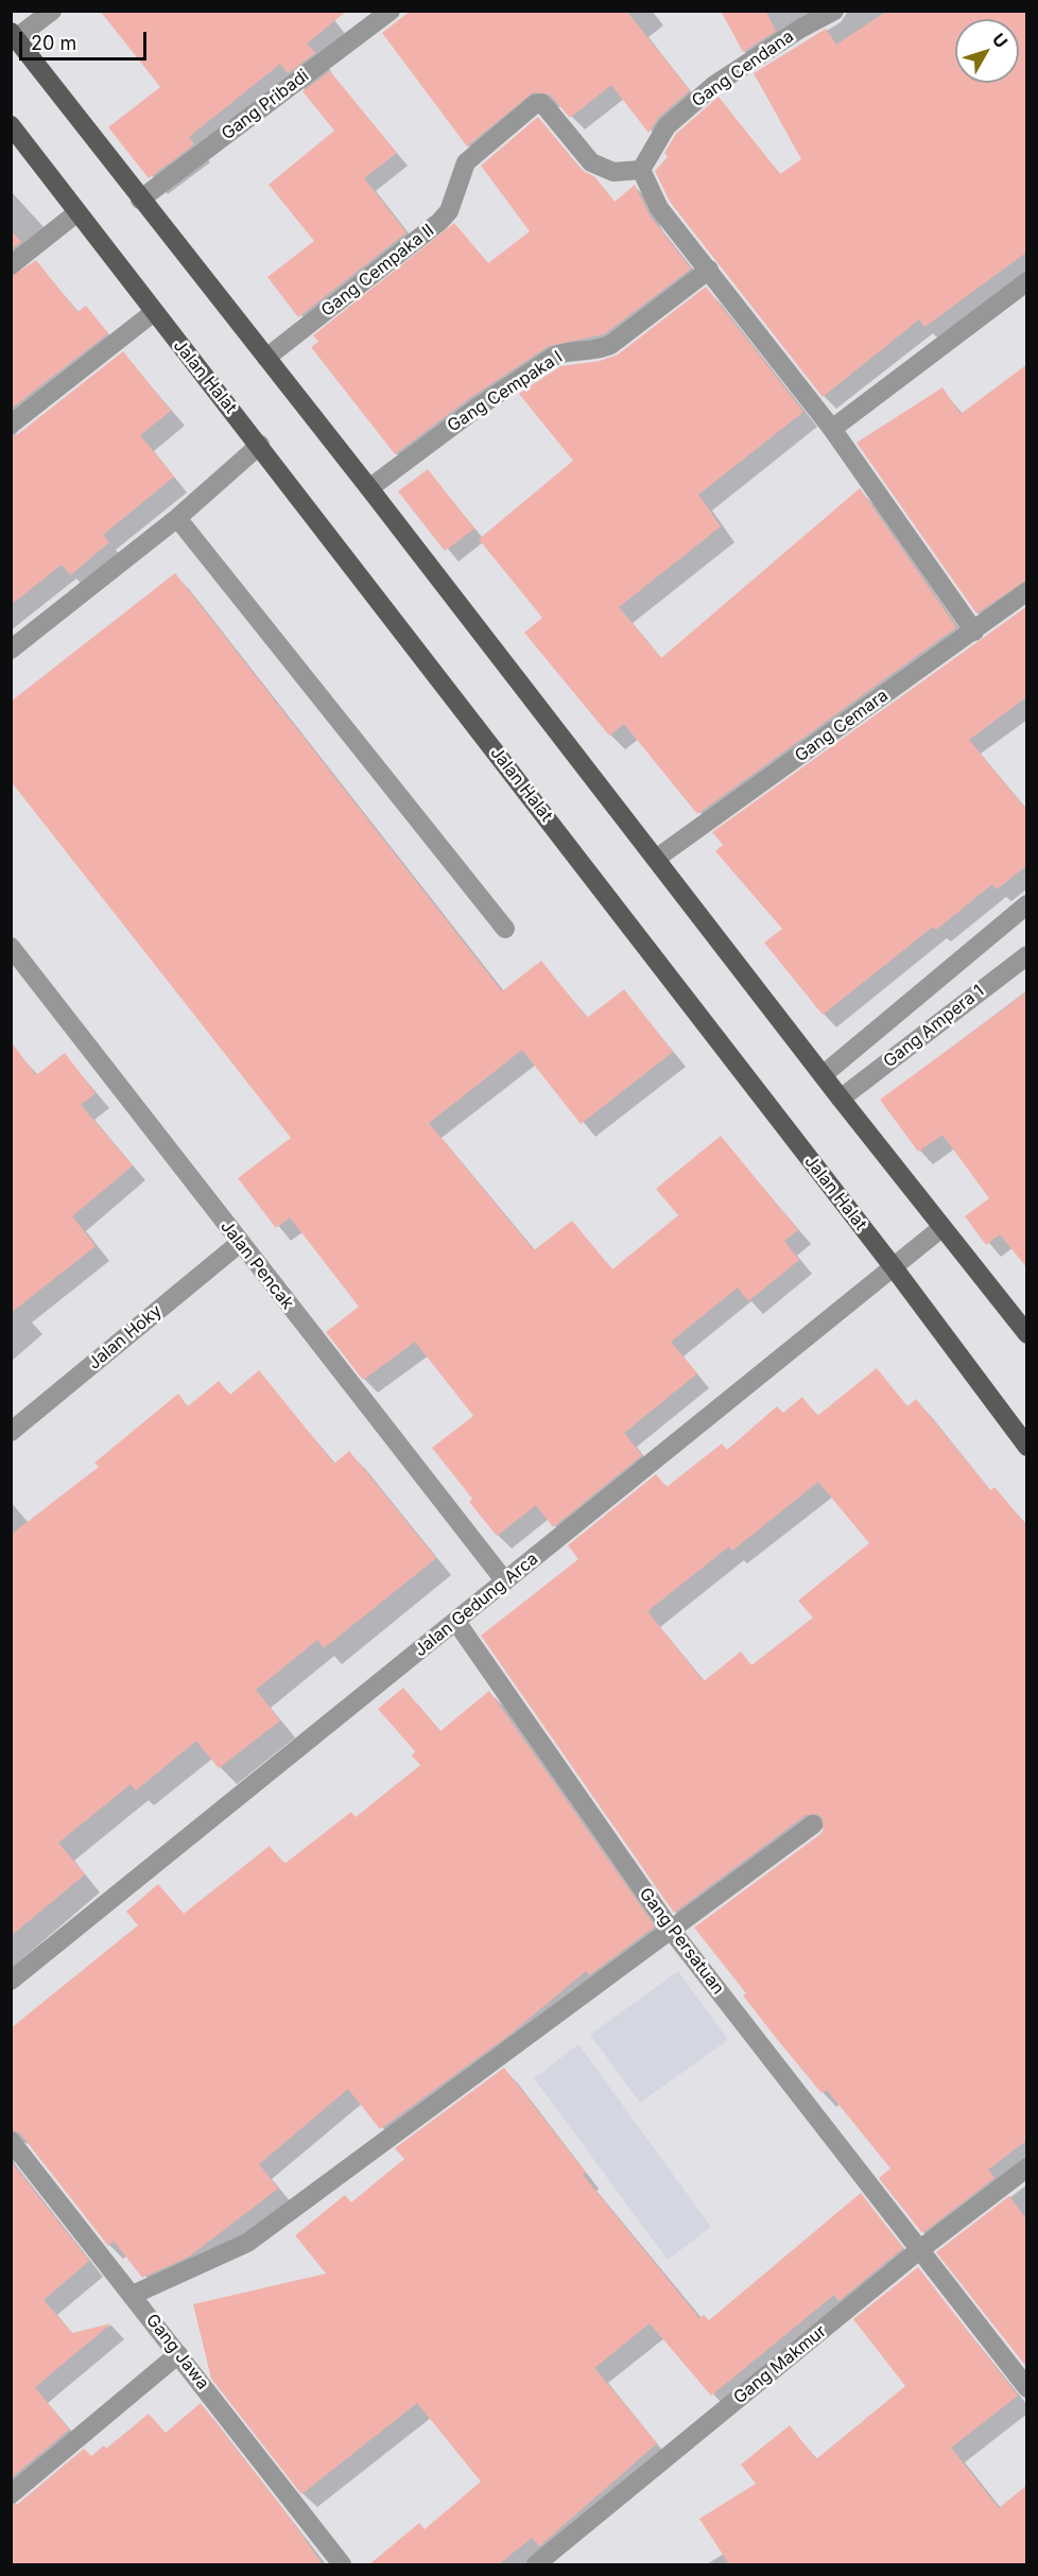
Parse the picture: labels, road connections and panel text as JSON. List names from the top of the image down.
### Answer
{
  "streets": {
    "main road": ["Jalan Halat"],
    "street": [
      "Gang Cendana",
      "Gang Pribadi",
      "Gang Cempaka II",
      "Gang Cempaka I",
      "Gang Cemara",
      "Gang Ampera 1",
      "Jalan Pencak",
      "Jalan Hoky",
      "Jalan Gedung Arca",
      "Gang Persatuan",
      "Gang Jawa",
      "Gang Makmur"
    ]
  },
  "crossings": [
    ["Gang Cendana", "Gang Cempaka II"],
    ["Jalan Halat", "Jalan Gedung Arca"],
    ["Jalan Pencak", "Jalan Hoky"],
    ["Jalan Pencak", "Jalan Gedung Arca"],
    ["Jalan Gedung Arca", "Gang Persatuan"],
    ["Gang Persatuan", "Gang Makmur"]
  ],
  "scale_bar": "20 m",
  "north": "top right"
}
